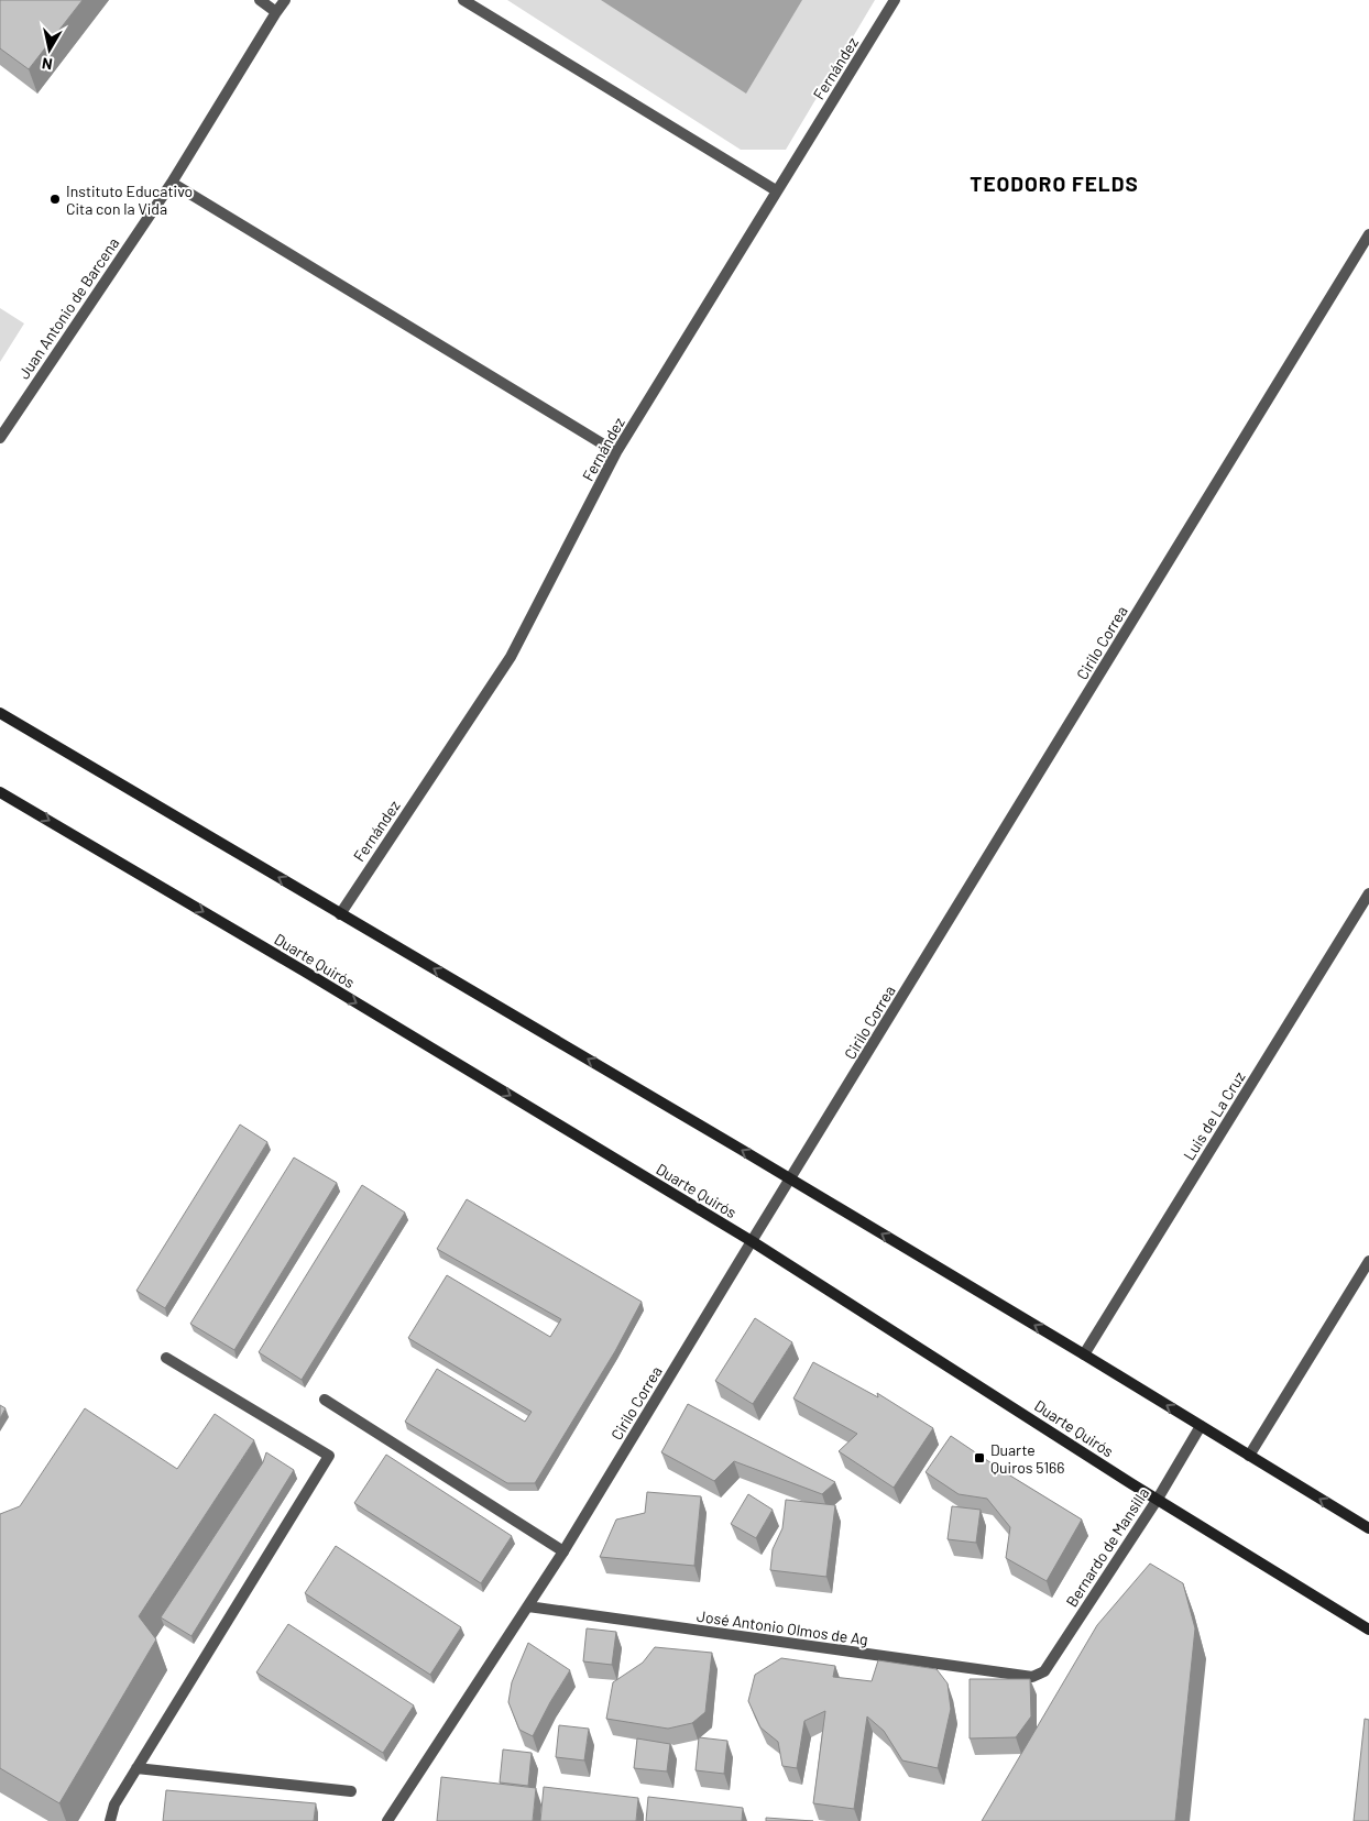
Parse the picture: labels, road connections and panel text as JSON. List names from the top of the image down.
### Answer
{
  "streets": {
    "main road": ["Duarte Quirós"],
    "street": [
      "Fernández",
      "Juan Antonio de Barcena",
      "Cirilo Correa",
      "Luis de La Cruz",
      "Bernardo de Mansilla",
      "José Antonio Olmos de Ag"
    ]
  },
  "crossings": [
    ["Cirilo Correa", "Duarte Quirós"],
    ["Cirilo Correa", "José Antonio Olmos de Ag"],
    ["Duarte Quirós", "Bernardo de Mansilla"],
    ["Bernardo de Mansilla", "José Antonio Olmos de Ag"]
  ],
  "districts": ["TEODORO FELDS"],
  "places": {
    "other": ["Instituto Educativo Cita con la Vida"],
    "transit": ["Duarte Quiros 5166"]
  },
  "north": "bottom"
}
